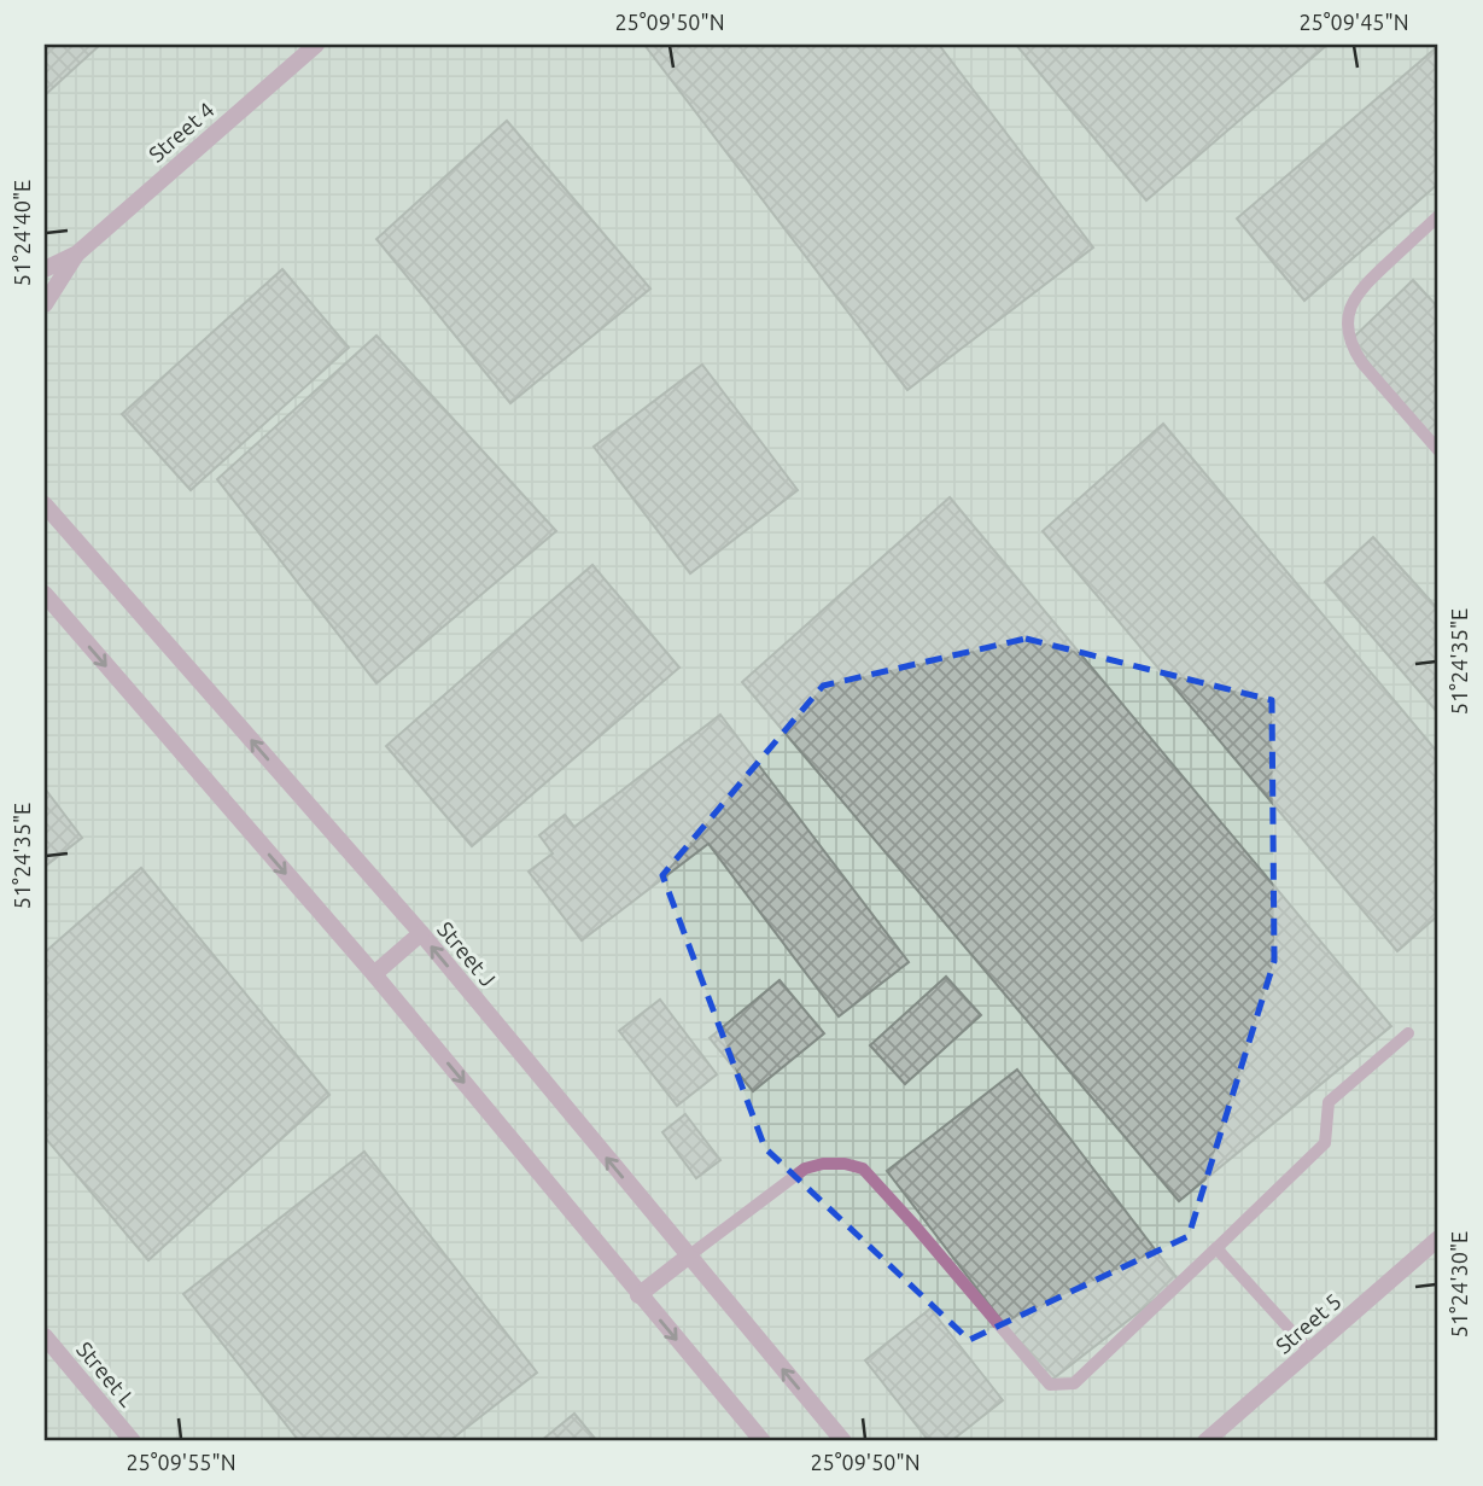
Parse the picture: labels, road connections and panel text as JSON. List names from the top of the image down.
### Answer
{
  "streets": {
    "street": [
      "Street 4",
      "Street J",
      "Street 5",
      "Street L"
    ]
  },
  "coordinates": [
    "25°09'50\"N",
    "25°09'45\"N",
    "51°24'40\"E",
    "51°24'35\"E",
    "51°24'30\"E",
    "25°09'55\"N"
  ]
}
